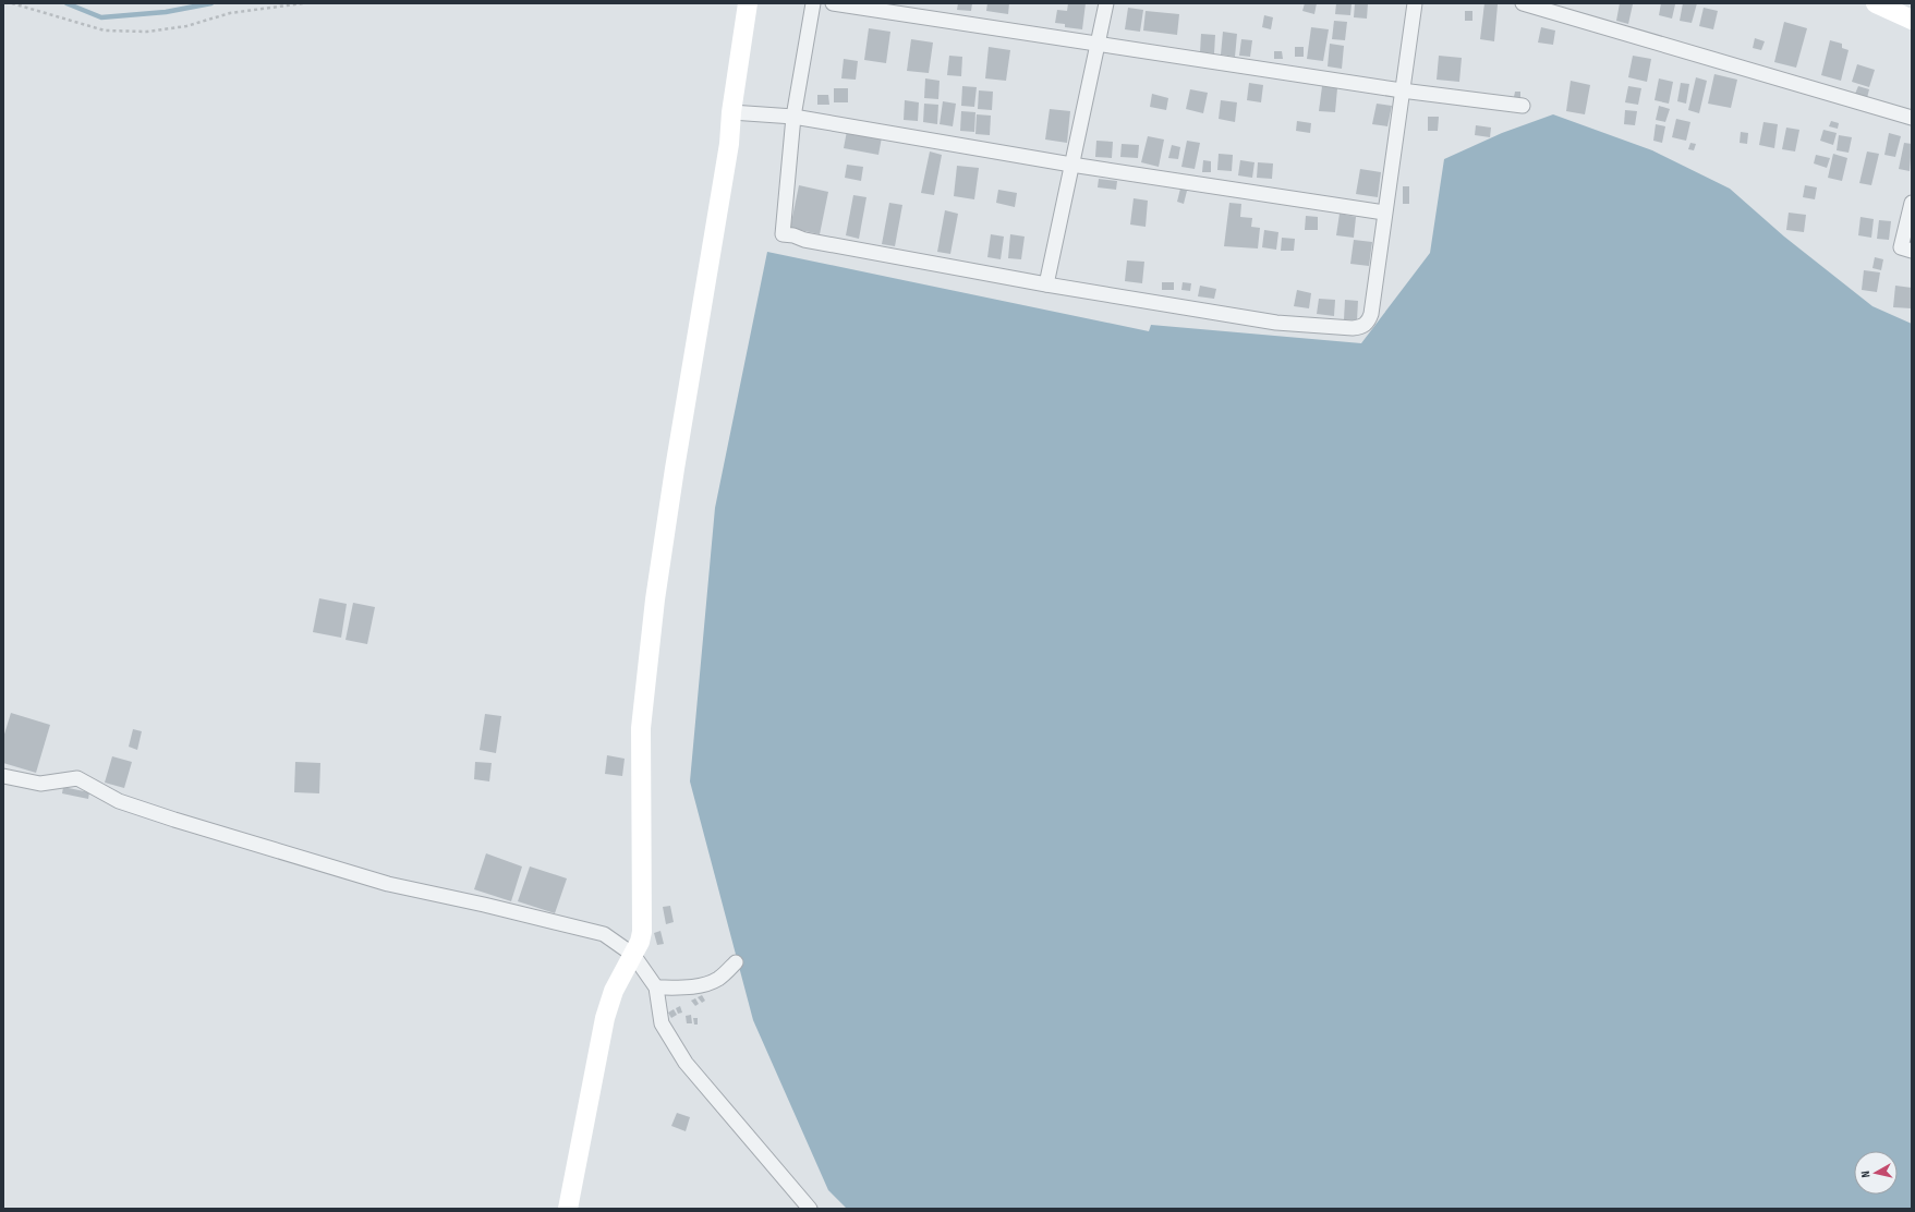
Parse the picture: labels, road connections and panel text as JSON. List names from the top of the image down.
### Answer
{
  "north": "left"
}
